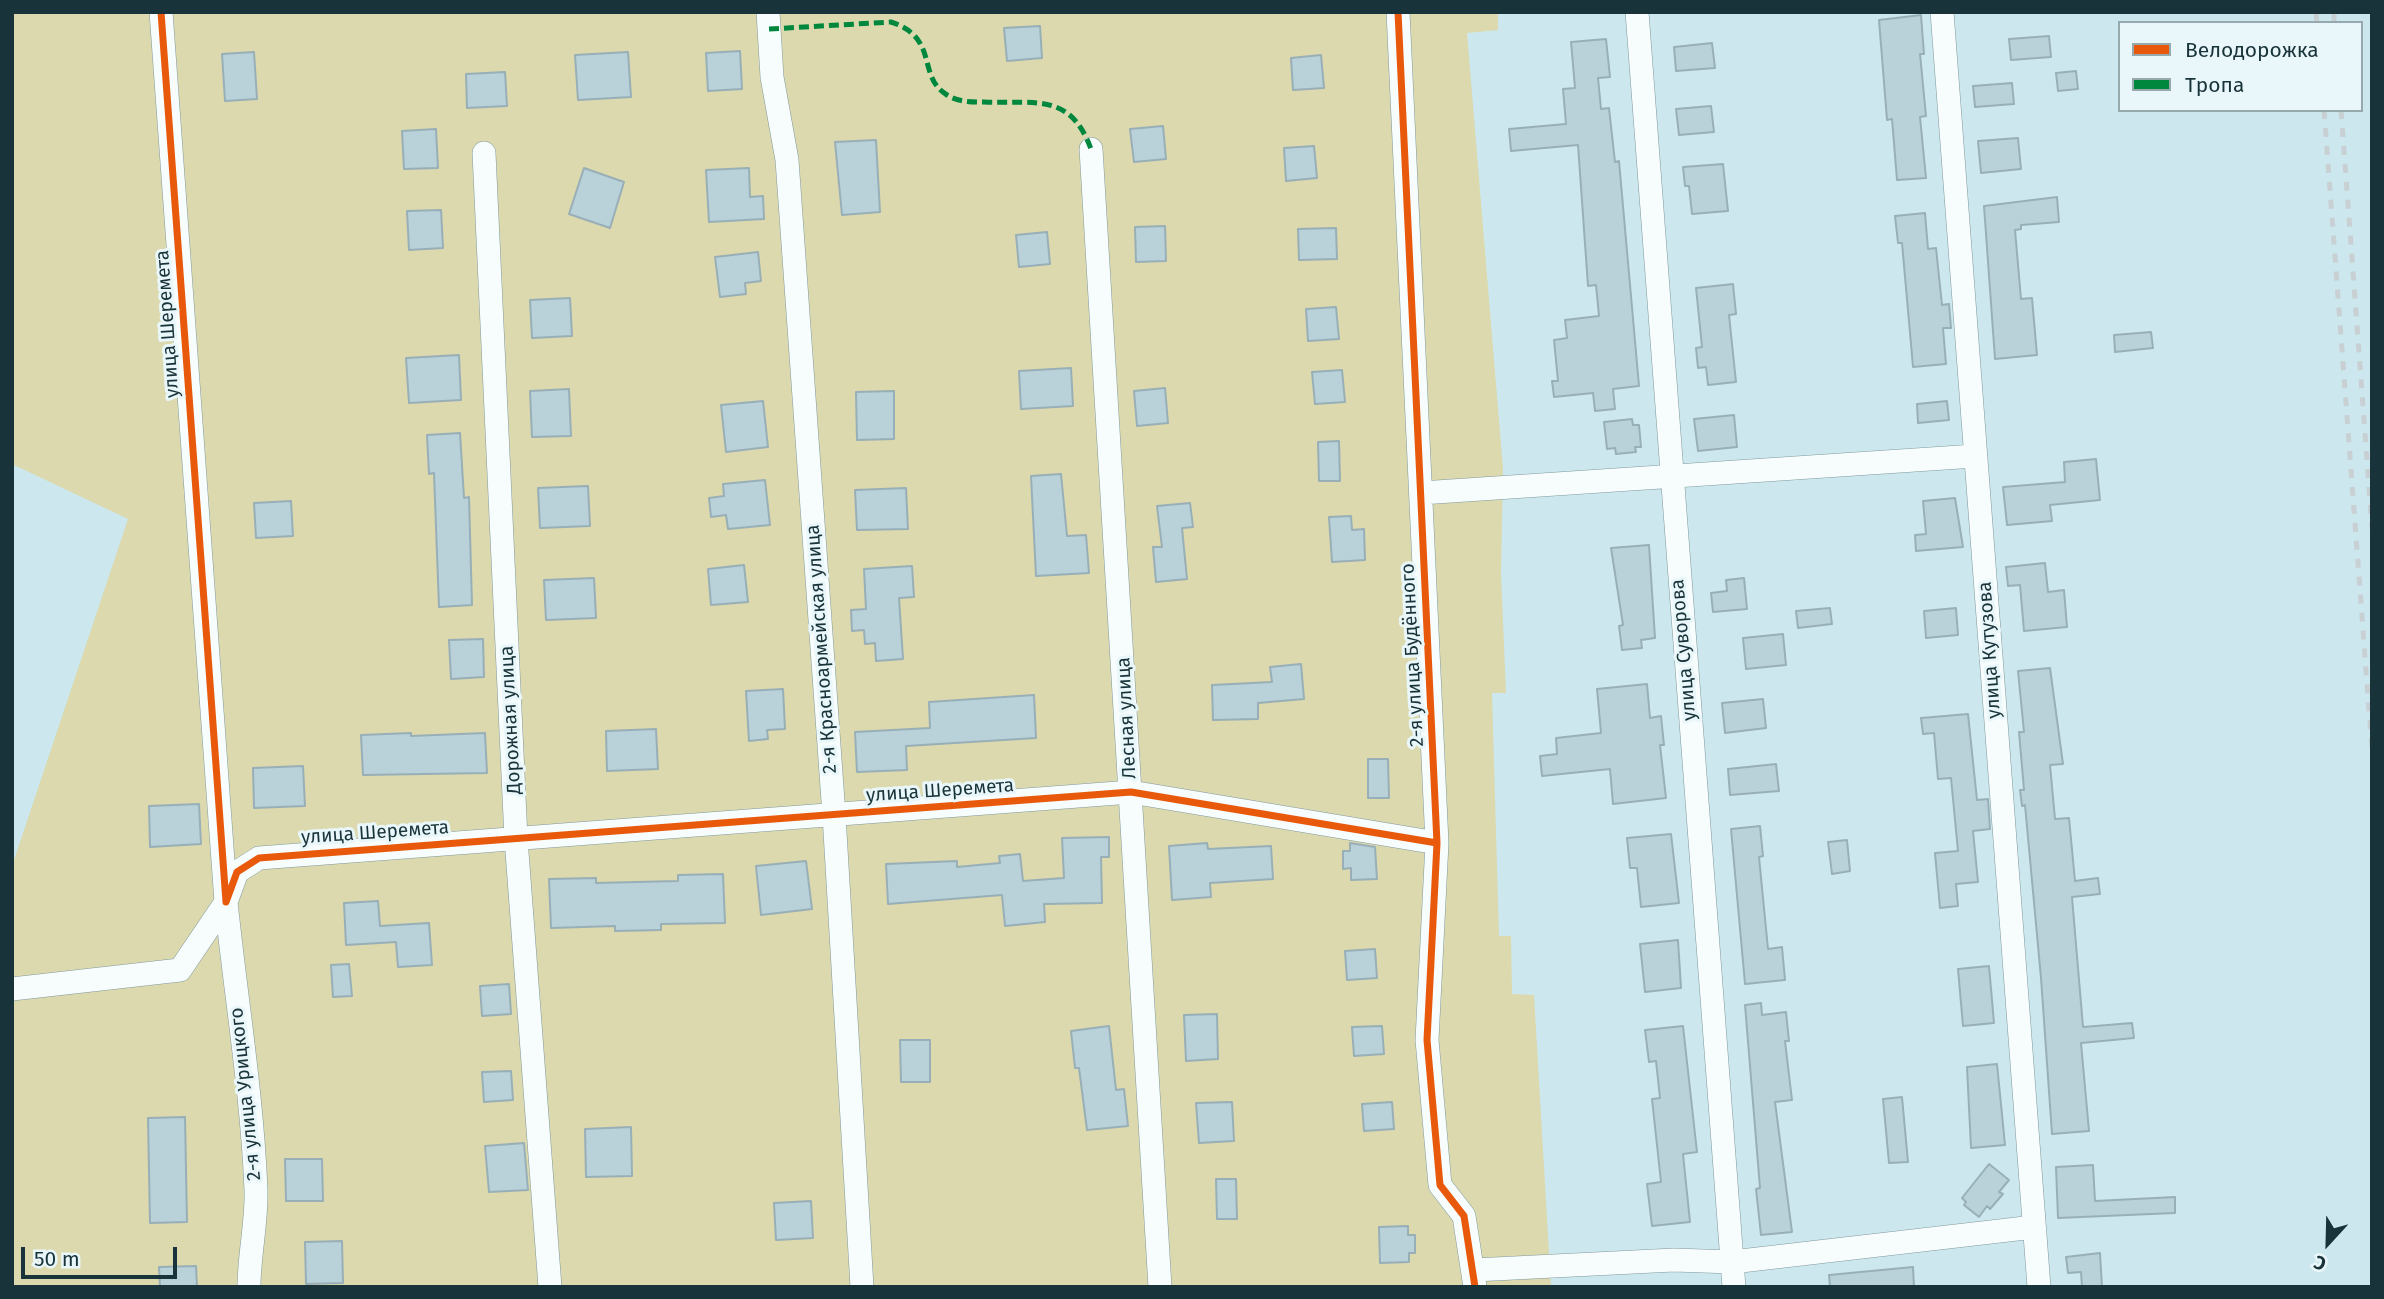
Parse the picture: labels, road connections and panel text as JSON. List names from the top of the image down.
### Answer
{
  "streets": {
    "street": [
      "улица Шеремета",
      "2-я Красноармейская улица",
      "улица Суворова",
      "улица Кутузова",
      "2-я улица Будённого",
      "Лесная улица",
      "Дорожная улица",
      "2-я улица Урицкого"
    ]
  },
  "crossings": [
    ["улица Шеремета", "2-я Красноармейская улица"],
    ["улица Шеремета", "2-я улица Будённого"],
    ["улица Шеремета", "Лесная улица"],
    ["улица Шеремета", "Дорожная улица"],
    ["улица Шеремета", "2-я улица Урицкого"]
  ],
  "legend": ["Велодорожка", "Тропа"],
  "scale_bar": "50 m",
  "north": "bottom"
}
